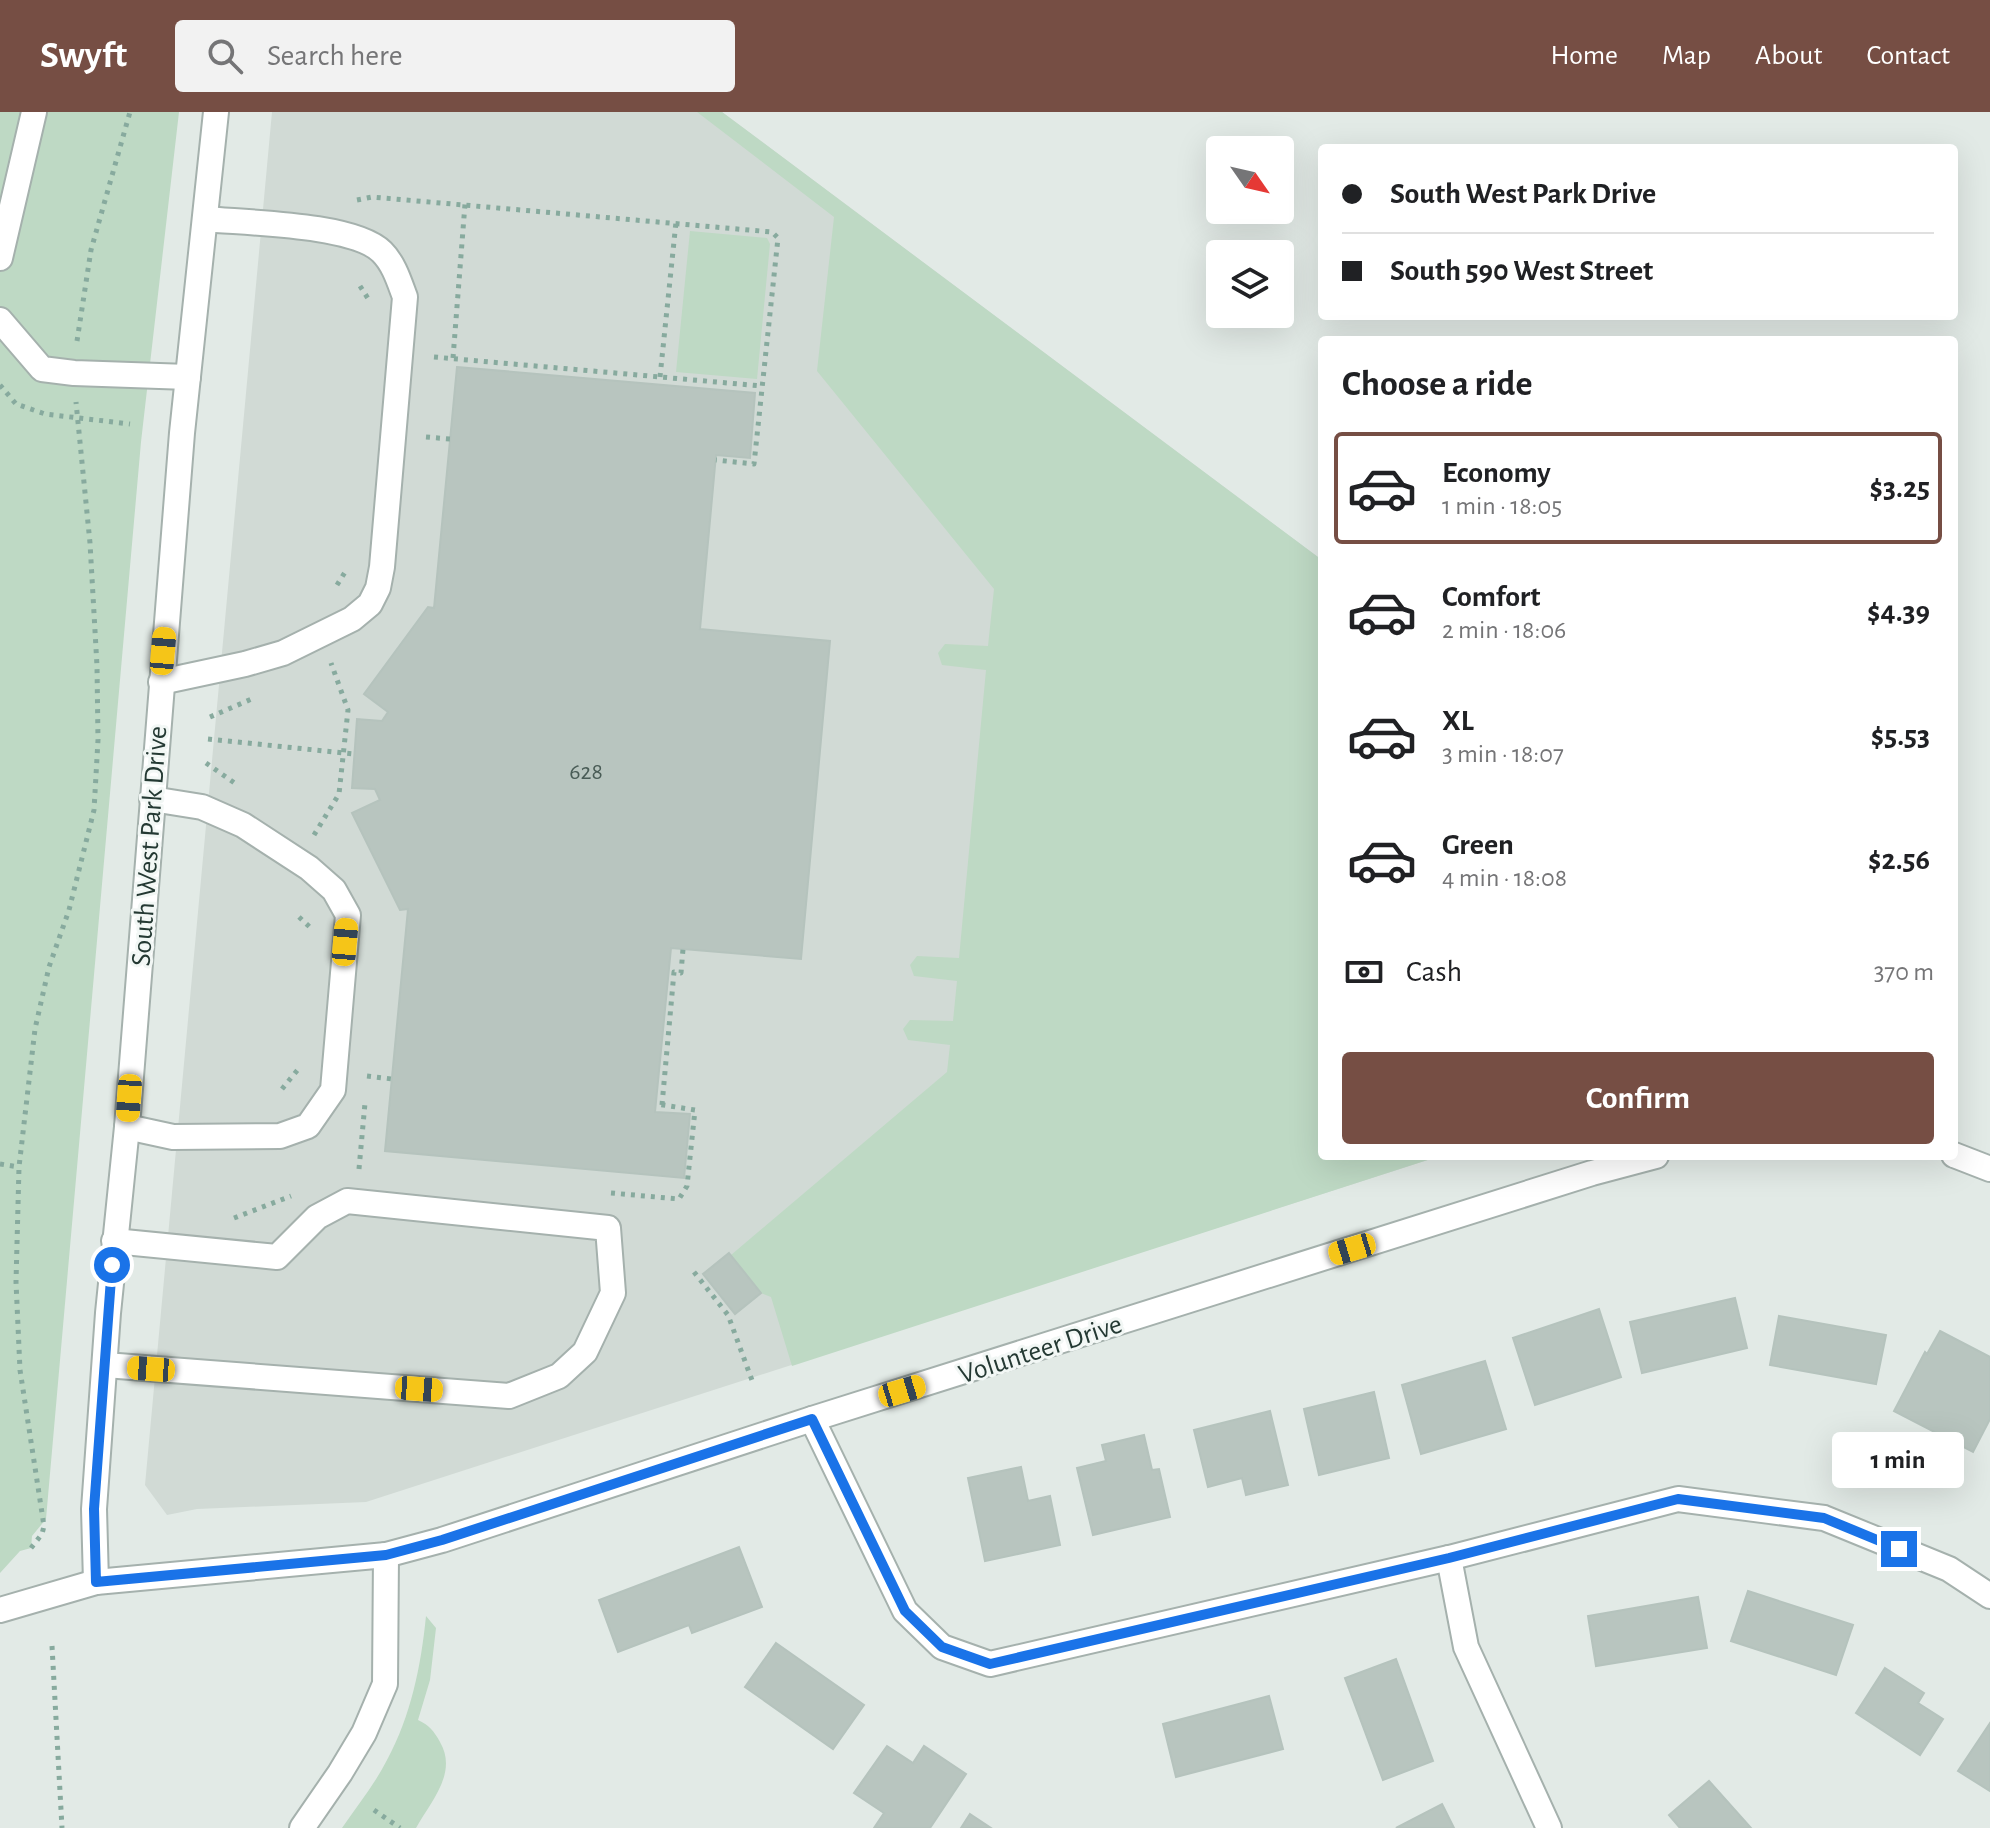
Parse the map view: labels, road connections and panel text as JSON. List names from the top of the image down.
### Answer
{
  "streets": {
    "street": ["South West Park Drive", "Volunteer Drive"]
  },
  "crossings": [
    ["South West Park Drive", "Volunteer Drive"]
  ],
  "house_numbers": ["628"],
  "north": "bottom right",
  "page": {
    "header": "Swyft",
    "search": "Search here",
    "nav": [
      "Home",
      "Map",
      "About",
      "Contact"
    ],
    "banner": ["South West Park Drive", "South 590 West Street"],
    "heading": "Choose a ride",
    "list": [
      {
        "name": "Economy",
        "note": "1 min · 18:05",
        "value": "$3.25"
      },
      {
        "name": "Comfort",
        "note": "2 min · 18:06",
        "value": "$4.39"
      },
      {
        "name": "XL",
        "note": "3 min · 18:07",
        "value": "$5.53"
      },
      {
        "name": "Green",
        "note": "4 min · 18:08",
        "value": "$2.56"
      }
    ],
    "pay": ["Cash", "370 m"],
    "buttons": "Confirm",
    "bubble": "1 min"
  }
}
